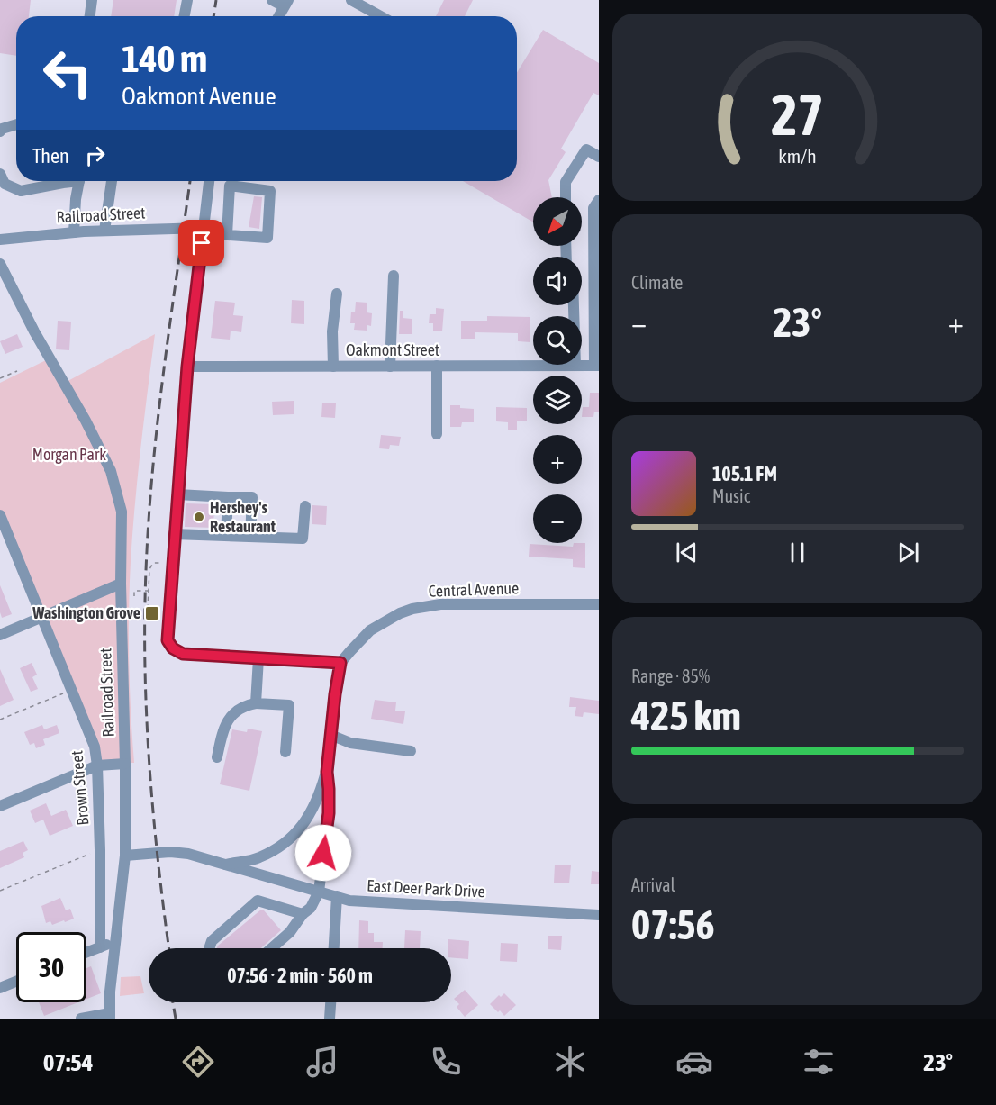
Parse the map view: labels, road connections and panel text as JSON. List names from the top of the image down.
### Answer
{
  "streets": {
    "street": [
      "Railroad Street",
      "Oakmont Street",
      "Central Avenue",
      "Brown Street",
      "East Deer Park Drive"
    ]
  },
  "crossings": [
    ["Railroad Street", "East Deer Park Drive"]
  ],
  "parks": ["Morgan Park"],
  "places": {
    "other": ["Hershey's Restaurant"],
    "transit": ["Washington Grove"]
  },
  "north": "bottom left",
  "page": {
    "turn": ["140 m", "Oakmont Avenue"],
    "then": "Then",
    "map_buttons": ["+", "−"],
    "tile": [
      "Climate",
      ["Range · 85%", "425 km"],
      ["Arrival", "07:56"]
    ],
    "heat": ["−", "23°", "+"],
    "song": ["105.1 FM", "Music"],
    "limit": "30",
    "trip": "07:56 · 2 min · 560 m",
    "tabs": ["07:54", "23°"],
    "gauge": ["27", "km/h"]
  }
}
